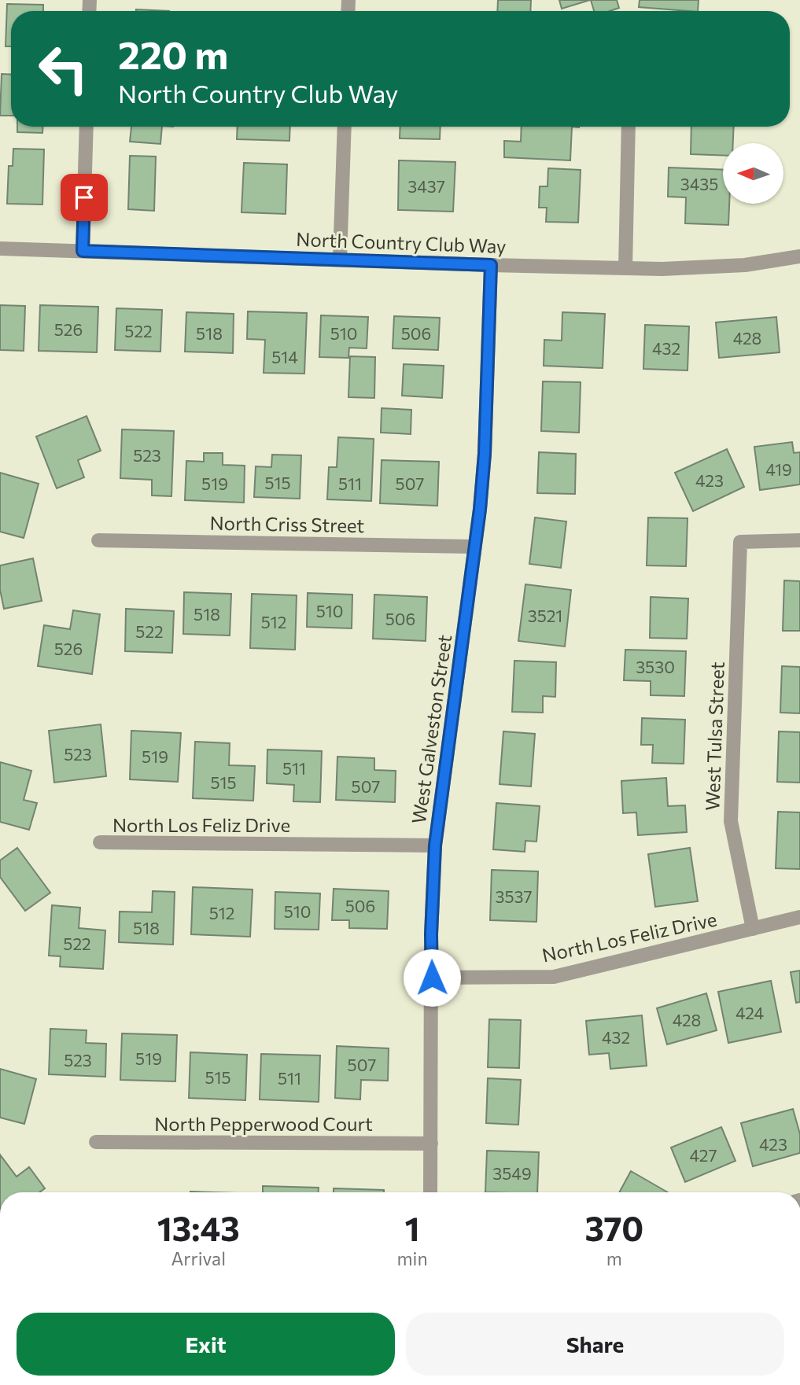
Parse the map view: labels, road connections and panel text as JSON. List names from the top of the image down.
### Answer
{
  "streets": {
    "street": [
      "North Country Club Way",
      "North Criss Street",
      "West Galveston Street",
      "West Tulsa Street",
      "North Los Feliz Drive",
      "North Pepperwood Court"
    ]
  },
  "crossings": [
    ["North Country Club Way", "West Galveston Street"],
    ["North Criss Street", "West Galveston Street"],
    ["West Galveston Street", "North Los Feliz Drive"],
    ["West Galveston Street", "North Pepperwood Court"],
    ["West Tulsa Street", "North Los Feliz Drive"]
  ],
  "house_numbers": [
    "3435",
    "3437",
    "526",
    "522",
    "518",
    "510",
    "506",
    "428",
    "432",
    "514",
    "523",
    "419",
    "423",
    "515",
    "519",
    "511",
    "507",
    "510",
    "518",
    "3521",
    "506",
    "512",
    "522",
    "526",
    "3530",
    "523",
    "519",
    "511",
    "515",
    "507",
    "3537",
    "506",
    "510",
    "512",
    "518",
    "522",
    "424",
    "428",
    "432",
    "519",
    "523",
    "507",
    "515",
    "511",
    "423",
    "427",
    "3549"
  ],
  "north": "left",
  "page": {
    "turn": ["220 m", "North Country Club Way"],
    "eta": [
      "13:43",
      "Arrival",
      "1",
      "min",
      "370",
      "m"
    ],
    "buttons": ["Exit", "Share"]
  }
}
